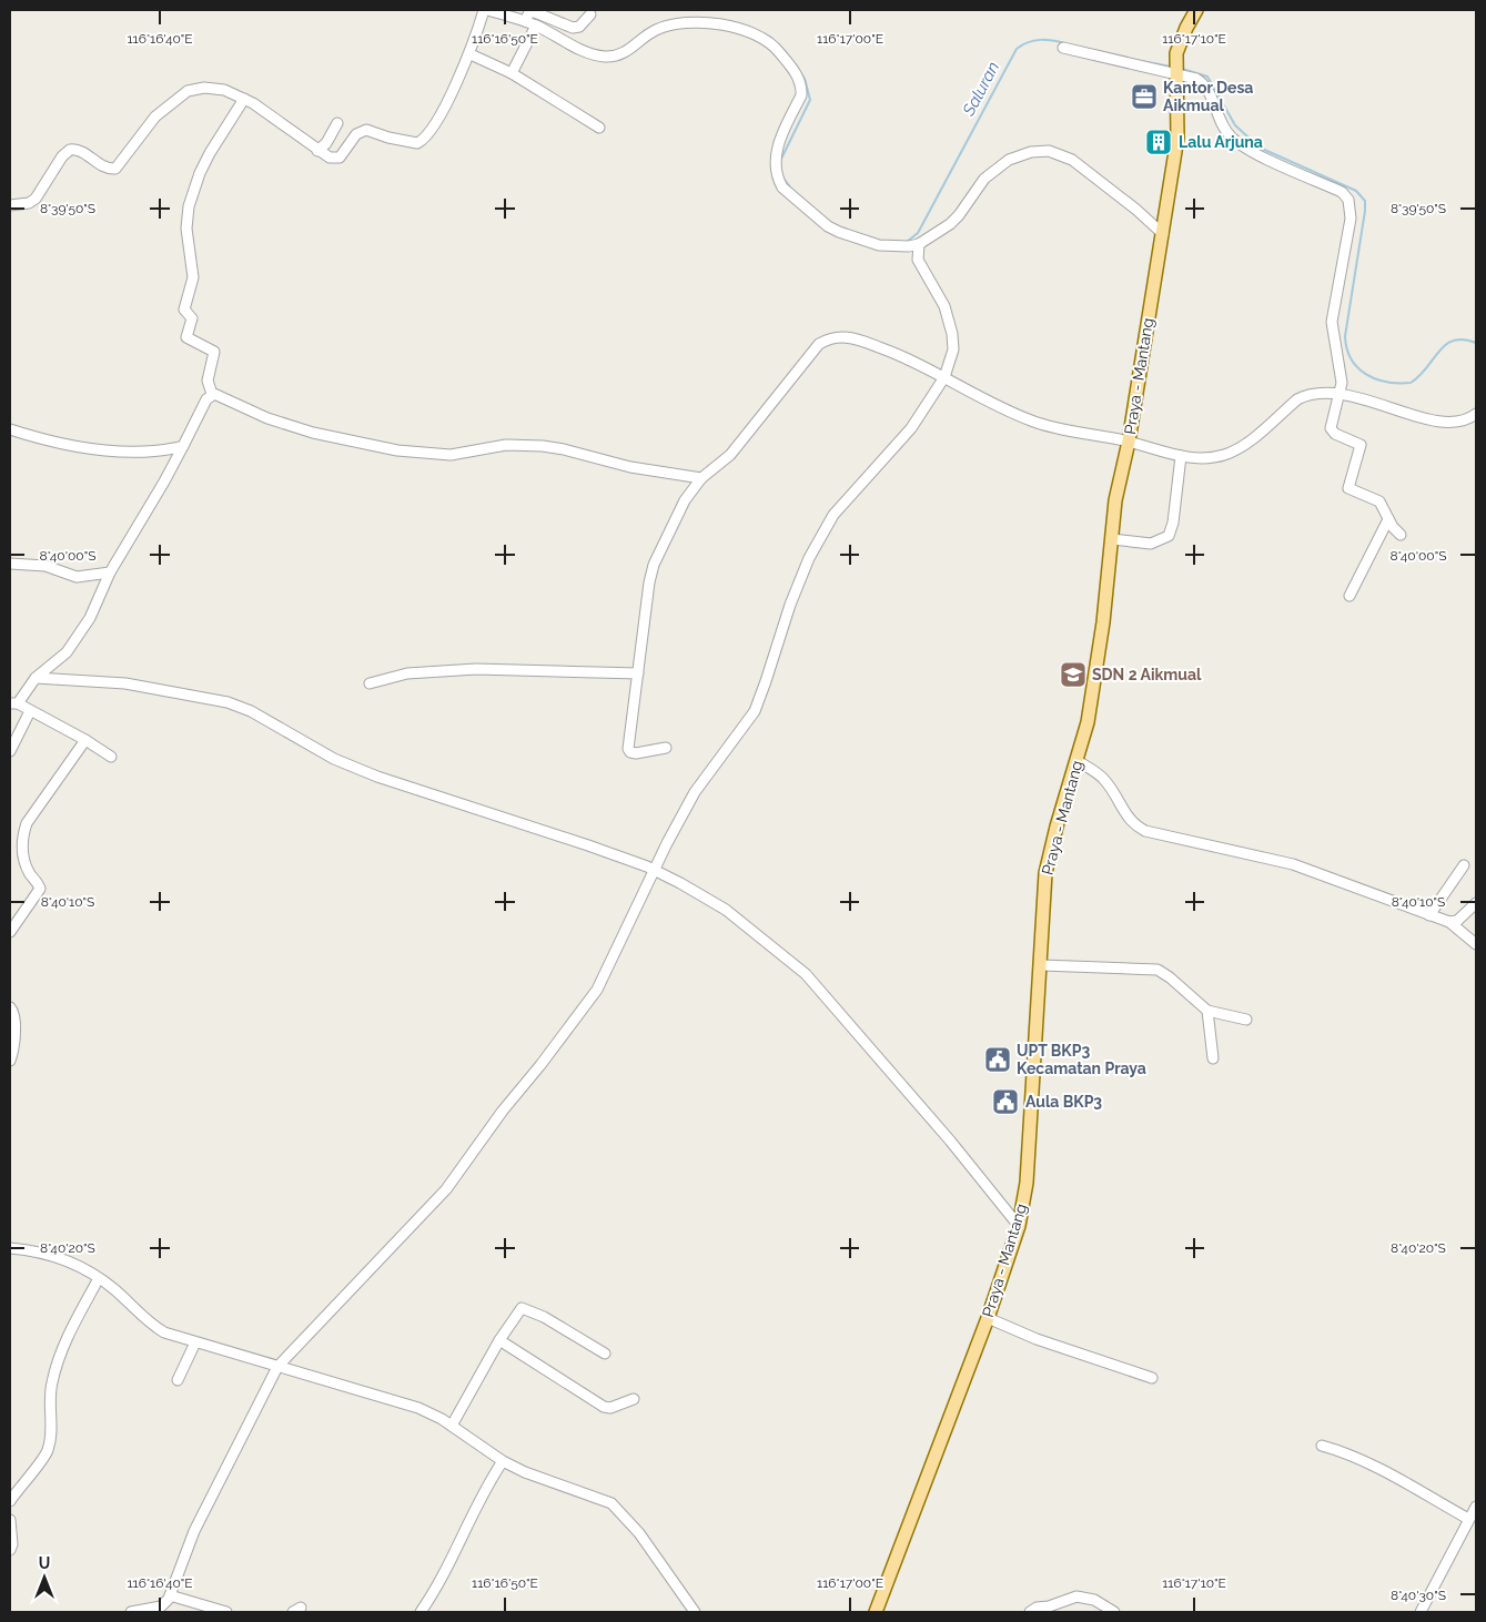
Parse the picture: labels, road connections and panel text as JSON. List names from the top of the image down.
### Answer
{
  "streets": {
    "main road": ["Praya - Mantang"]
  },
  "water": ["Saluran"],
  "places": {
    "office": ["Kantor Desa Aikmual"],
    "building": ["Lalu Arjuna"],
    "school or university": ["SDN 2 Aikmual"],
    "public building": ["UPT BKP3 Kecamatan Praya", "Aula BKP3"]
  },
  "north": "top",
  "coordinates": [
    "116°16'40\"E",
    "116°16'50\"E",
    "116°17'00\"E",
    "116°17'10\"E",
    "8°39'50\"S",
    "8°40'00\"S",
    "8°40'10\"S",
    "8°40'20\"S",
    "8°40'30\"S"
  ]
}
